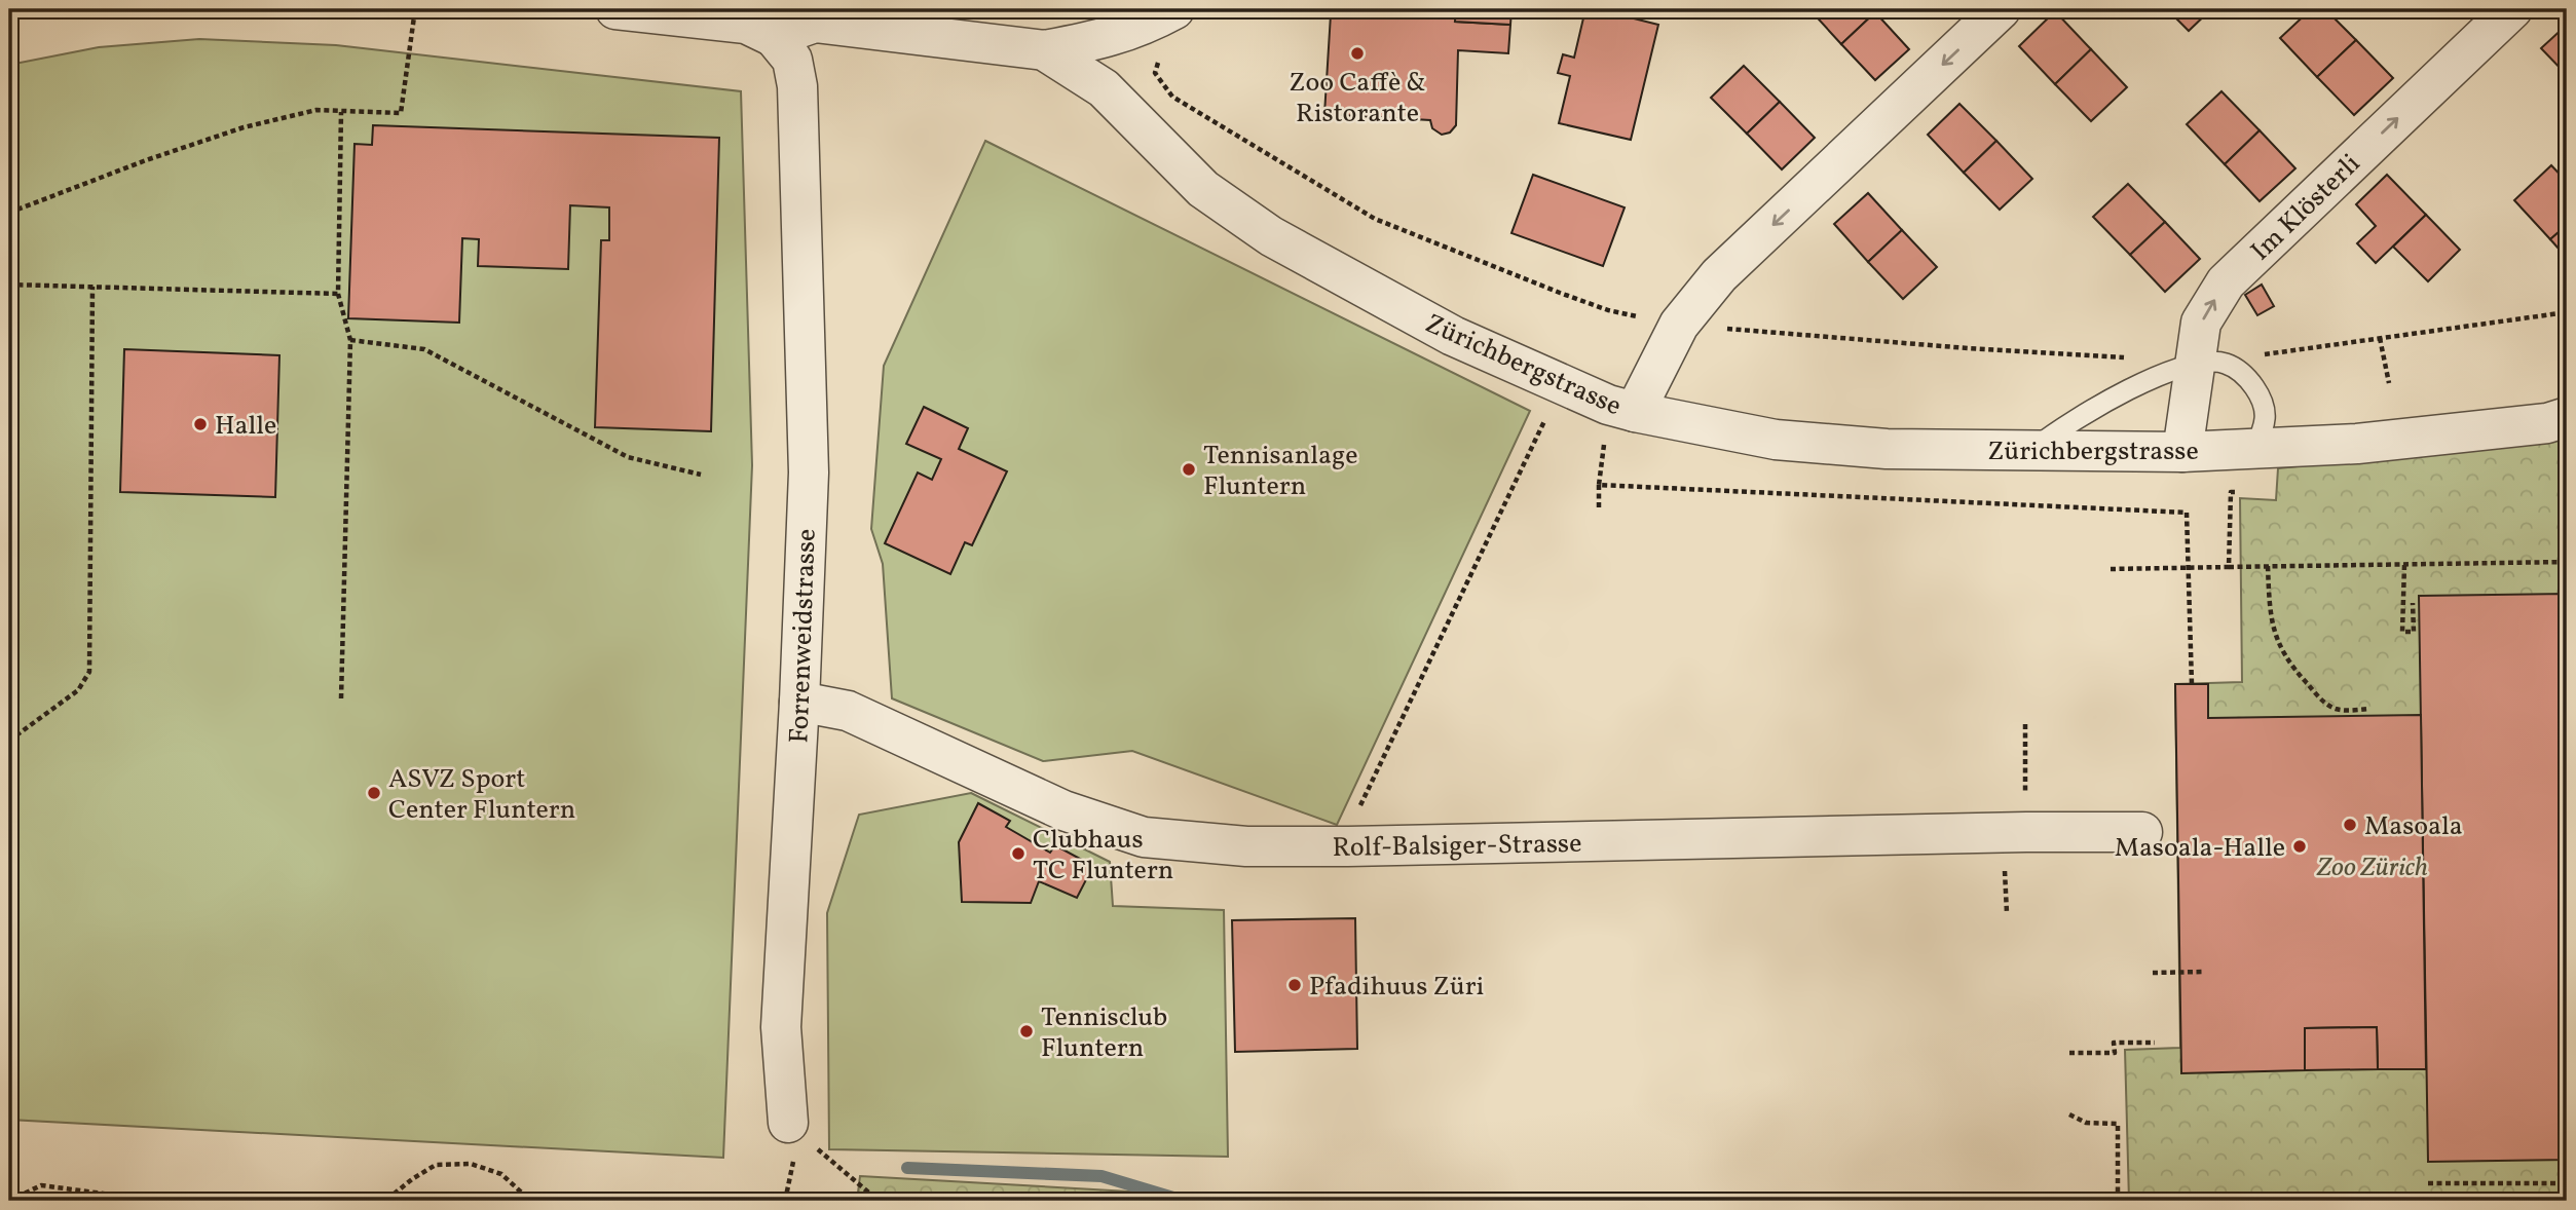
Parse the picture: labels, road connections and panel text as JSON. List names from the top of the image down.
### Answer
{
  "streets": {
    "street": [
      "Im Klösterli",
      "Zürichbergstrasse",
      "Forrenweidstrasse",
      "Rolf-Balsiger-Strasse"
    ]
  },
  "crossings": [
    ["Im Klösterli", "Zürichbergstrasse"],
    ["Zürichbergstrasse", "Forrenweidstrasse"],
    ["Forrenweidstrasse", "Rolf-Balsiger-Strasse"]
  ],
  "one_way": ["Im Klösterli"],
  "parks": ["Zoo Zürich"],
  "places": [
    "Zoo Caffè & Ristorante",
    "Halle",
    "Tennisanlage Fluntern",
    "ASVZ Sport Center Fluntern",
    "Masoala",
    "Masoala-Halle",
    "Clubhaus TC Fluntern",
    "Pfadihuus Züri",
    "Tennisclub Fluntern"
  ]
}
